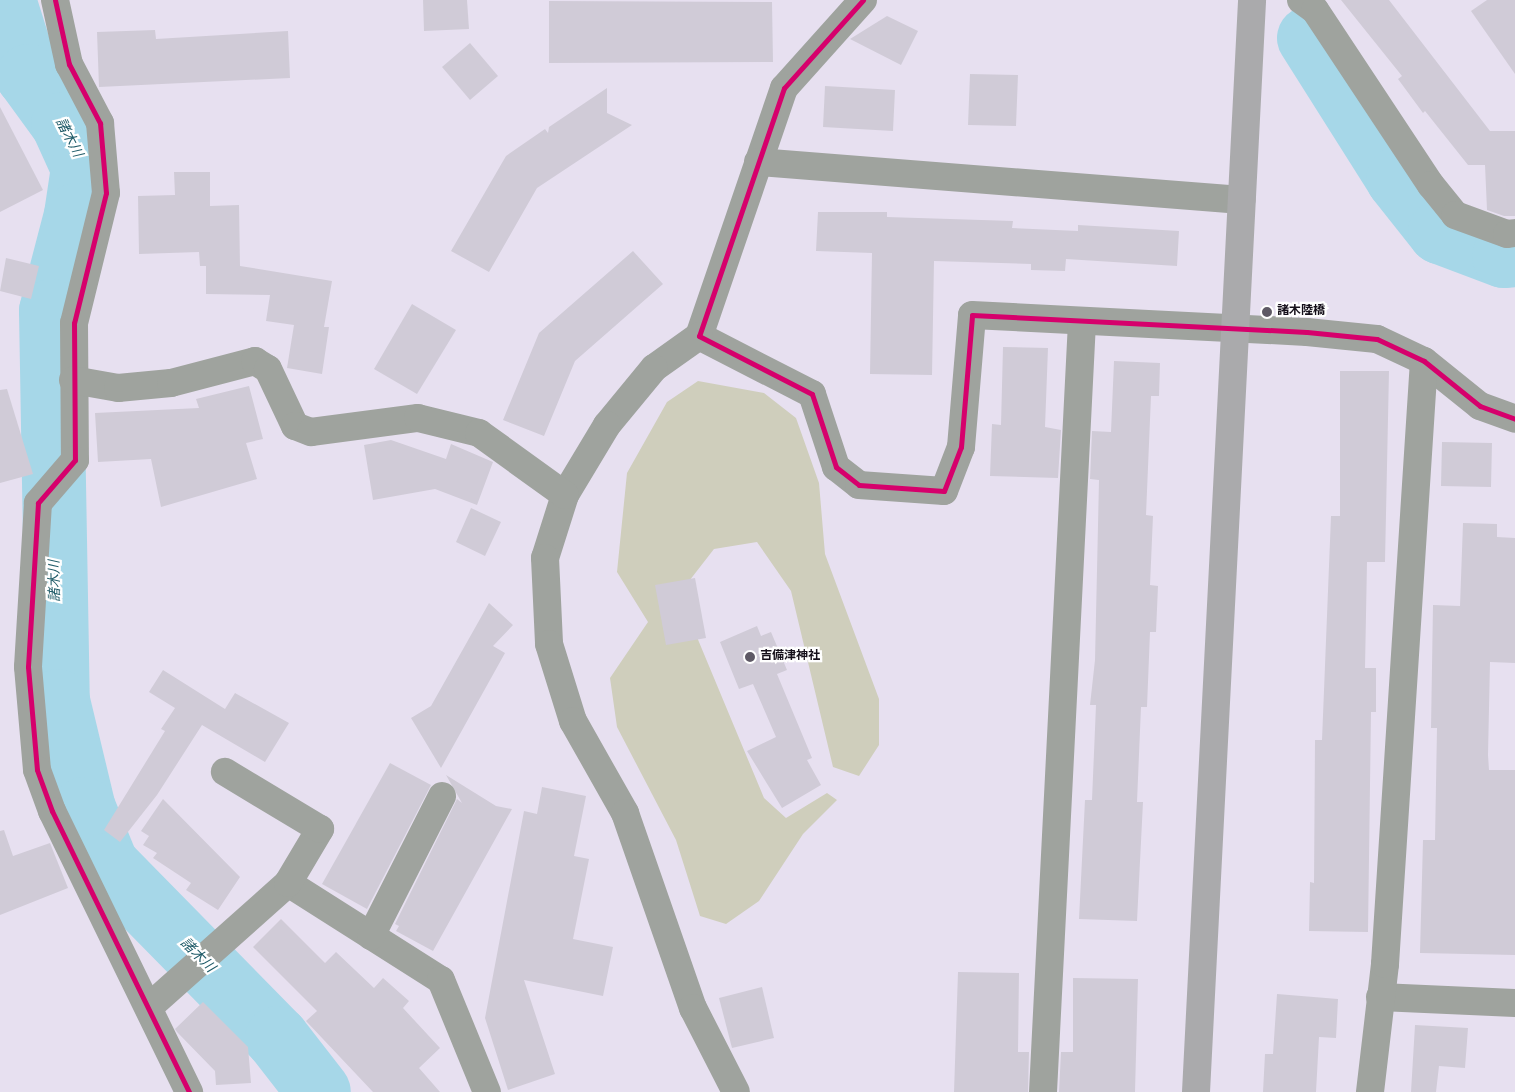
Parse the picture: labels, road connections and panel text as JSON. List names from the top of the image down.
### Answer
{
  "water": ["諸木川"],
  "places": ["諸木陸橋", "吉備津神社"]
}
